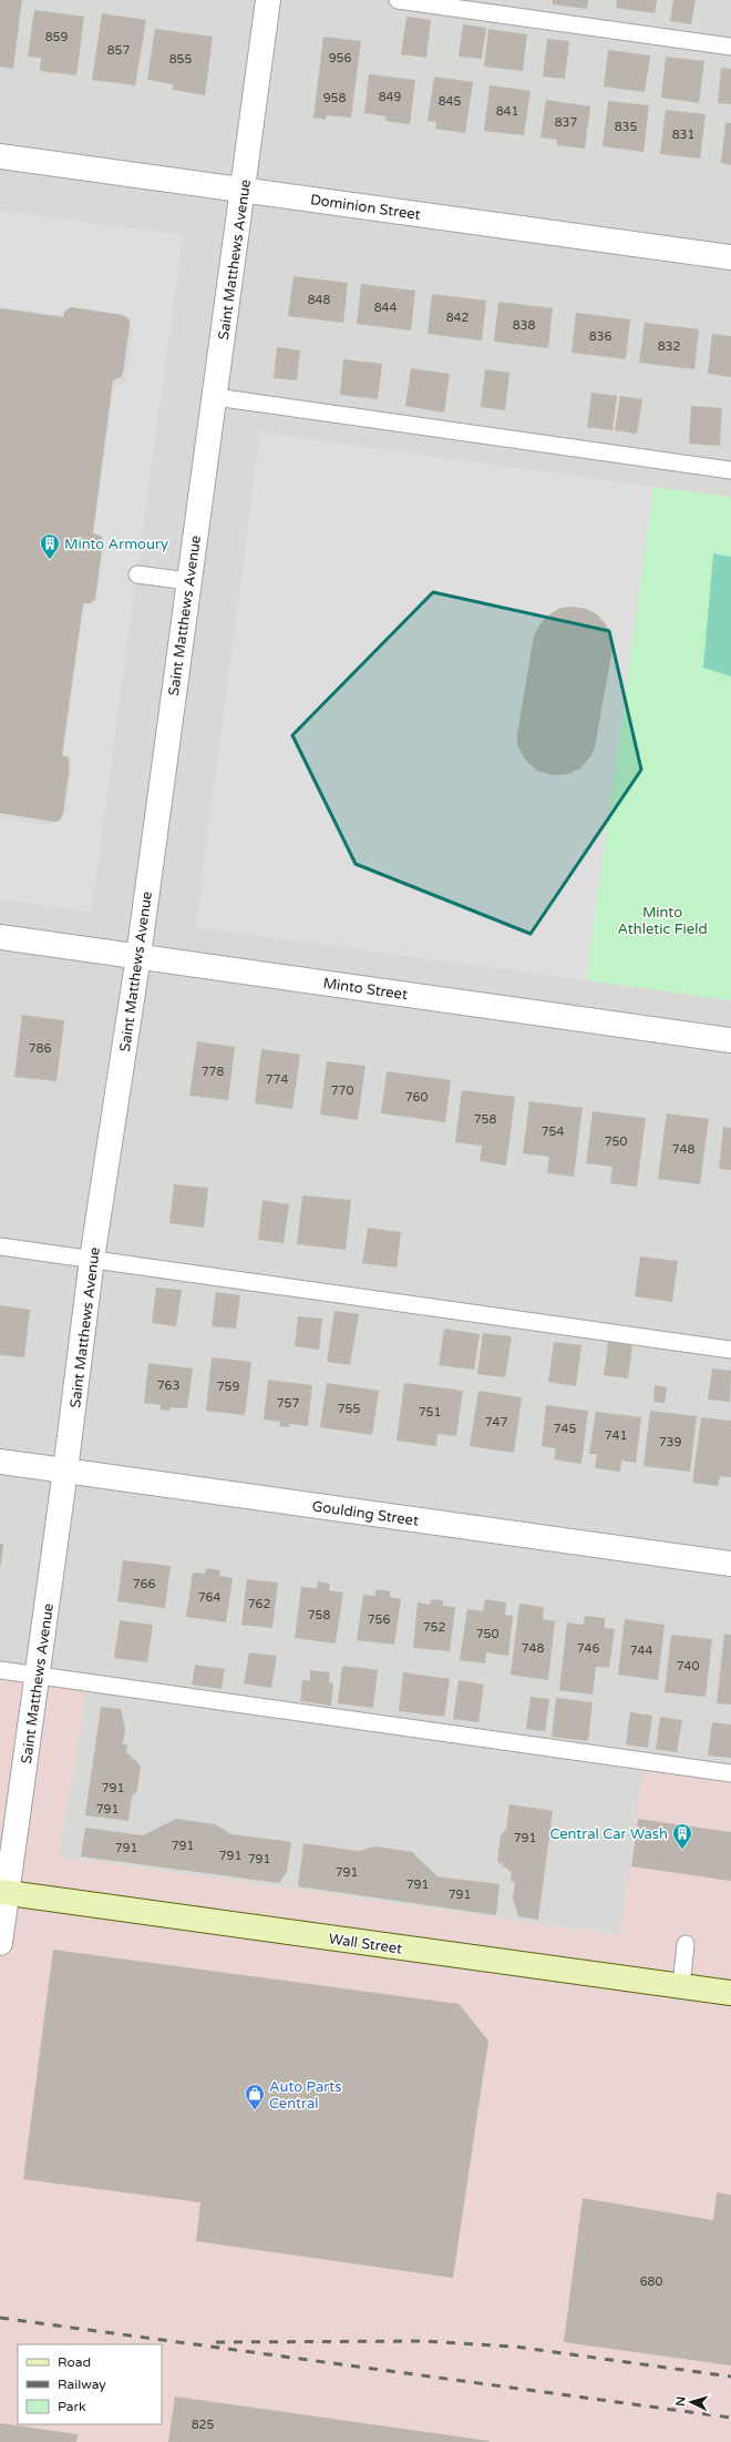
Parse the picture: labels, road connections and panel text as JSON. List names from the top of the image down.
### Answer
{
  "streets": {
    "main road": ["Wall Street"],
    "street": [
      "Dominion Street",
      "Saint Matthews Avenue",
      "Minto Street",
      "Goulding Street"
    ]
  },
  "crossings": [
    ["Dominion Street", "Saint Matthews Avenue"],
    ["Saint Matthews Avenue", "Minto Street"],
    ["Saint Matthews Avenue", "Goulding Street"],
    ["Saint Matthews Avenue", "Wall Street"]
  ],
  "parks": ["Minto Athletic Field"],
  "places": {
    "building": ["Minto Armoury", "Central Car Wash"],
    "shop": ["Auto Parts Central"]
  },
  "house_numbers": [
    "859",
    "857",
    "956",
    "855",
    "849",
    "958",
    "845",
    "841",
    "837",
    "835",
    "831",
    "848",
    "844",
    "842",
    "838",
    "836",
    "832",
    "786",
    "778",
    "774",
    "770",
    "760",
    "758",
    "754",
    "750",
    "748",
    "763",
    "759",
    "757",
    "755",
    "751",
    "747",
    "745",
    "741",
    "739",
    "766",
    "764",
    "762",
    "758",
    "756",
    "752",
    "750",
    "748",
    "746",
    "744",
    "740",
    "791",
    "791",
    "791",
    "791",
    "791",
    "791",
    "791",
    "791",
    "791",
    "791",
    "680",
    "825"
  ],
  "legend": ["Road", "Railway", "Park"],
  "north": "left"
}
